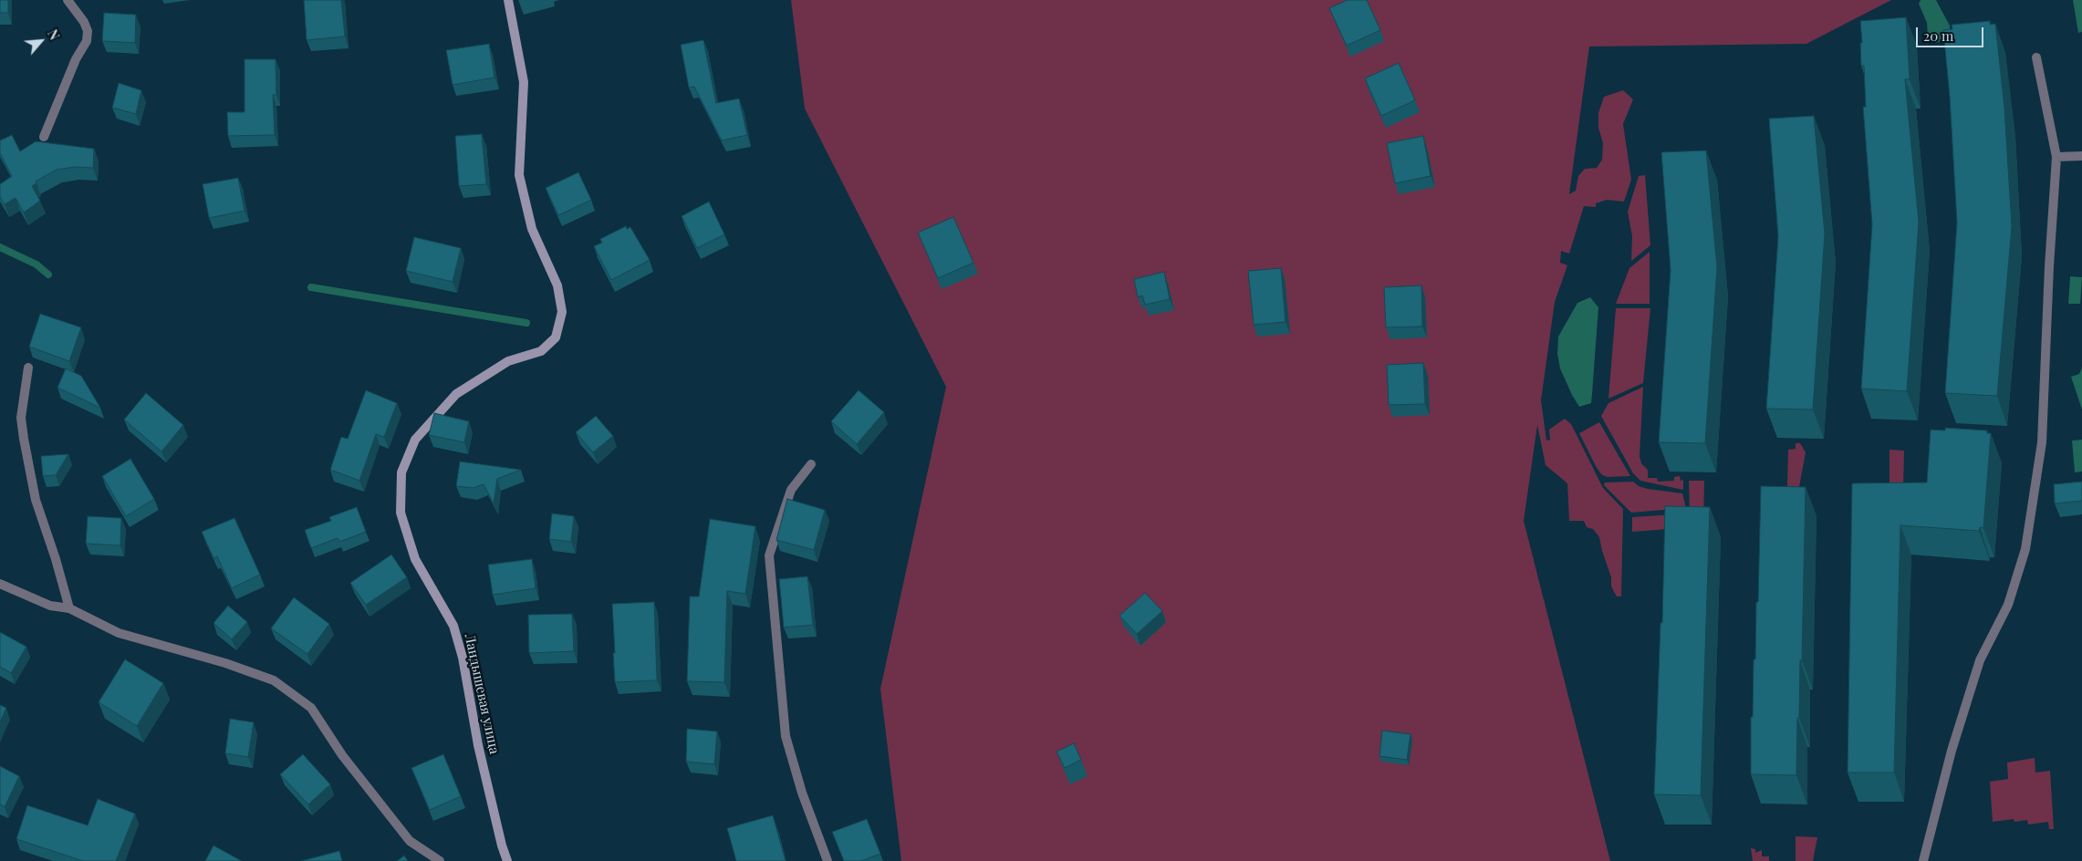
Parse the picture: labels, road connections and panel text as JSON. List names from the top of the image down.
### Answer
{
  "streets": {
    "street": ["Ландышевая улица"]
  },
  "scale_bar": "20 m",
  "north": "top right"
}
